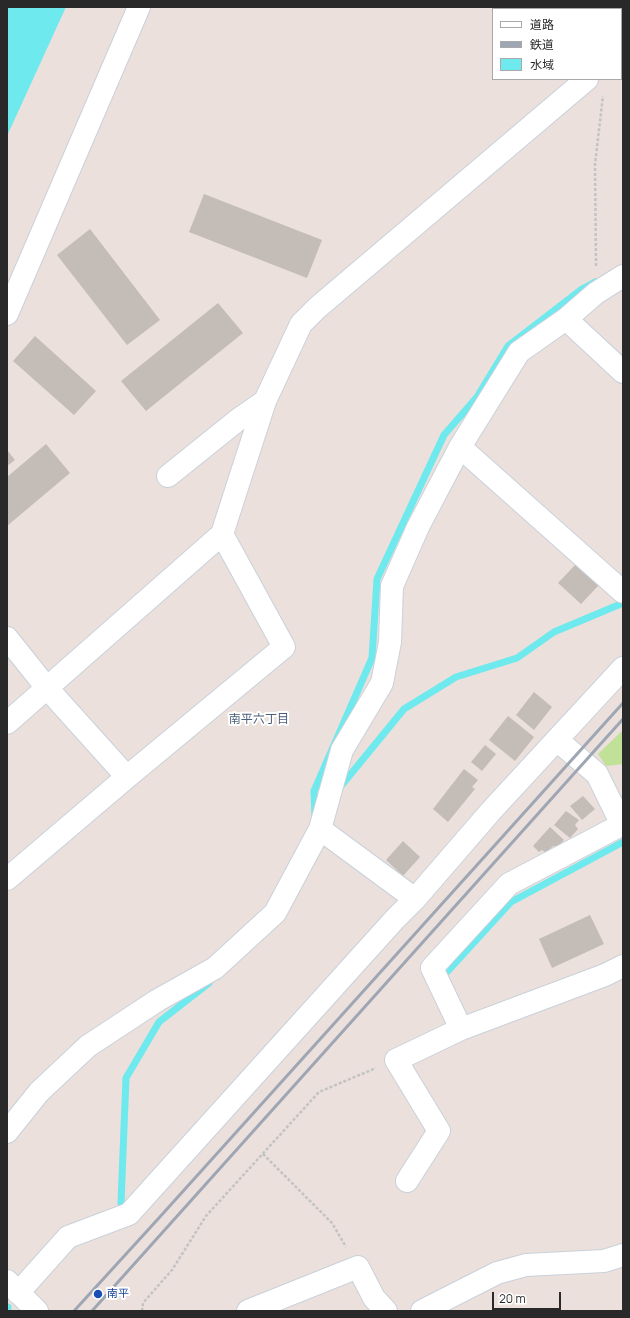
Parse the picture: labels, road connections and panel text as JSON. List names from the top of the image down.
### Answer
{
  "districts": ["南平六丁目"],
  "places": ["南平"],
  "legend": ["道路", "鉄道", "水域"],
  "scale_bar": "20 m"
}
